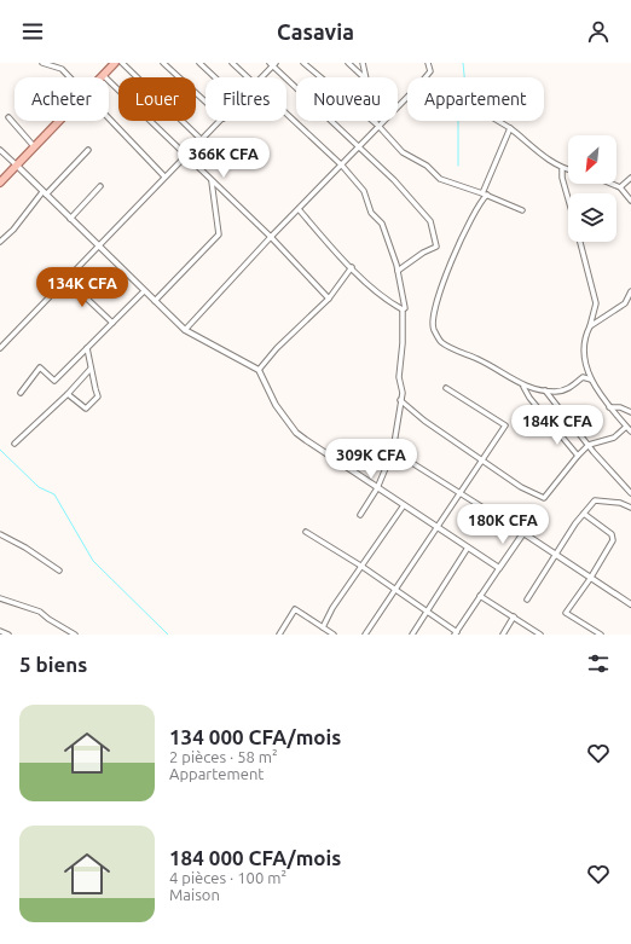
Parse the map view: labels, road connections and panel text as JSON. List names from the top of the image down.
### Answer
{
  "north": "bottom left",
  "page": {
    "header": "Casavia",
    "chip": [
      "Acheter",
      "Louer",
      "Filtres",
      "Nouveau",
      "Appartement"
    ],
    "price": [
      "366K CFA",
      "134K CFA",
      "184K CFA",
      "309K CFA",
      "180K CFA"
    ],
    "heading": "5 biens",
    "list": [
      {
        "name": "134 000 CFA/mois",
        "note": "2 pièces · 58 m² · Appartement"
      },
      {
        "name": "184 000 CFA/mois",
        "note": "4 pièces · 100 m² · Maison"
      }
    ]
  }
}
